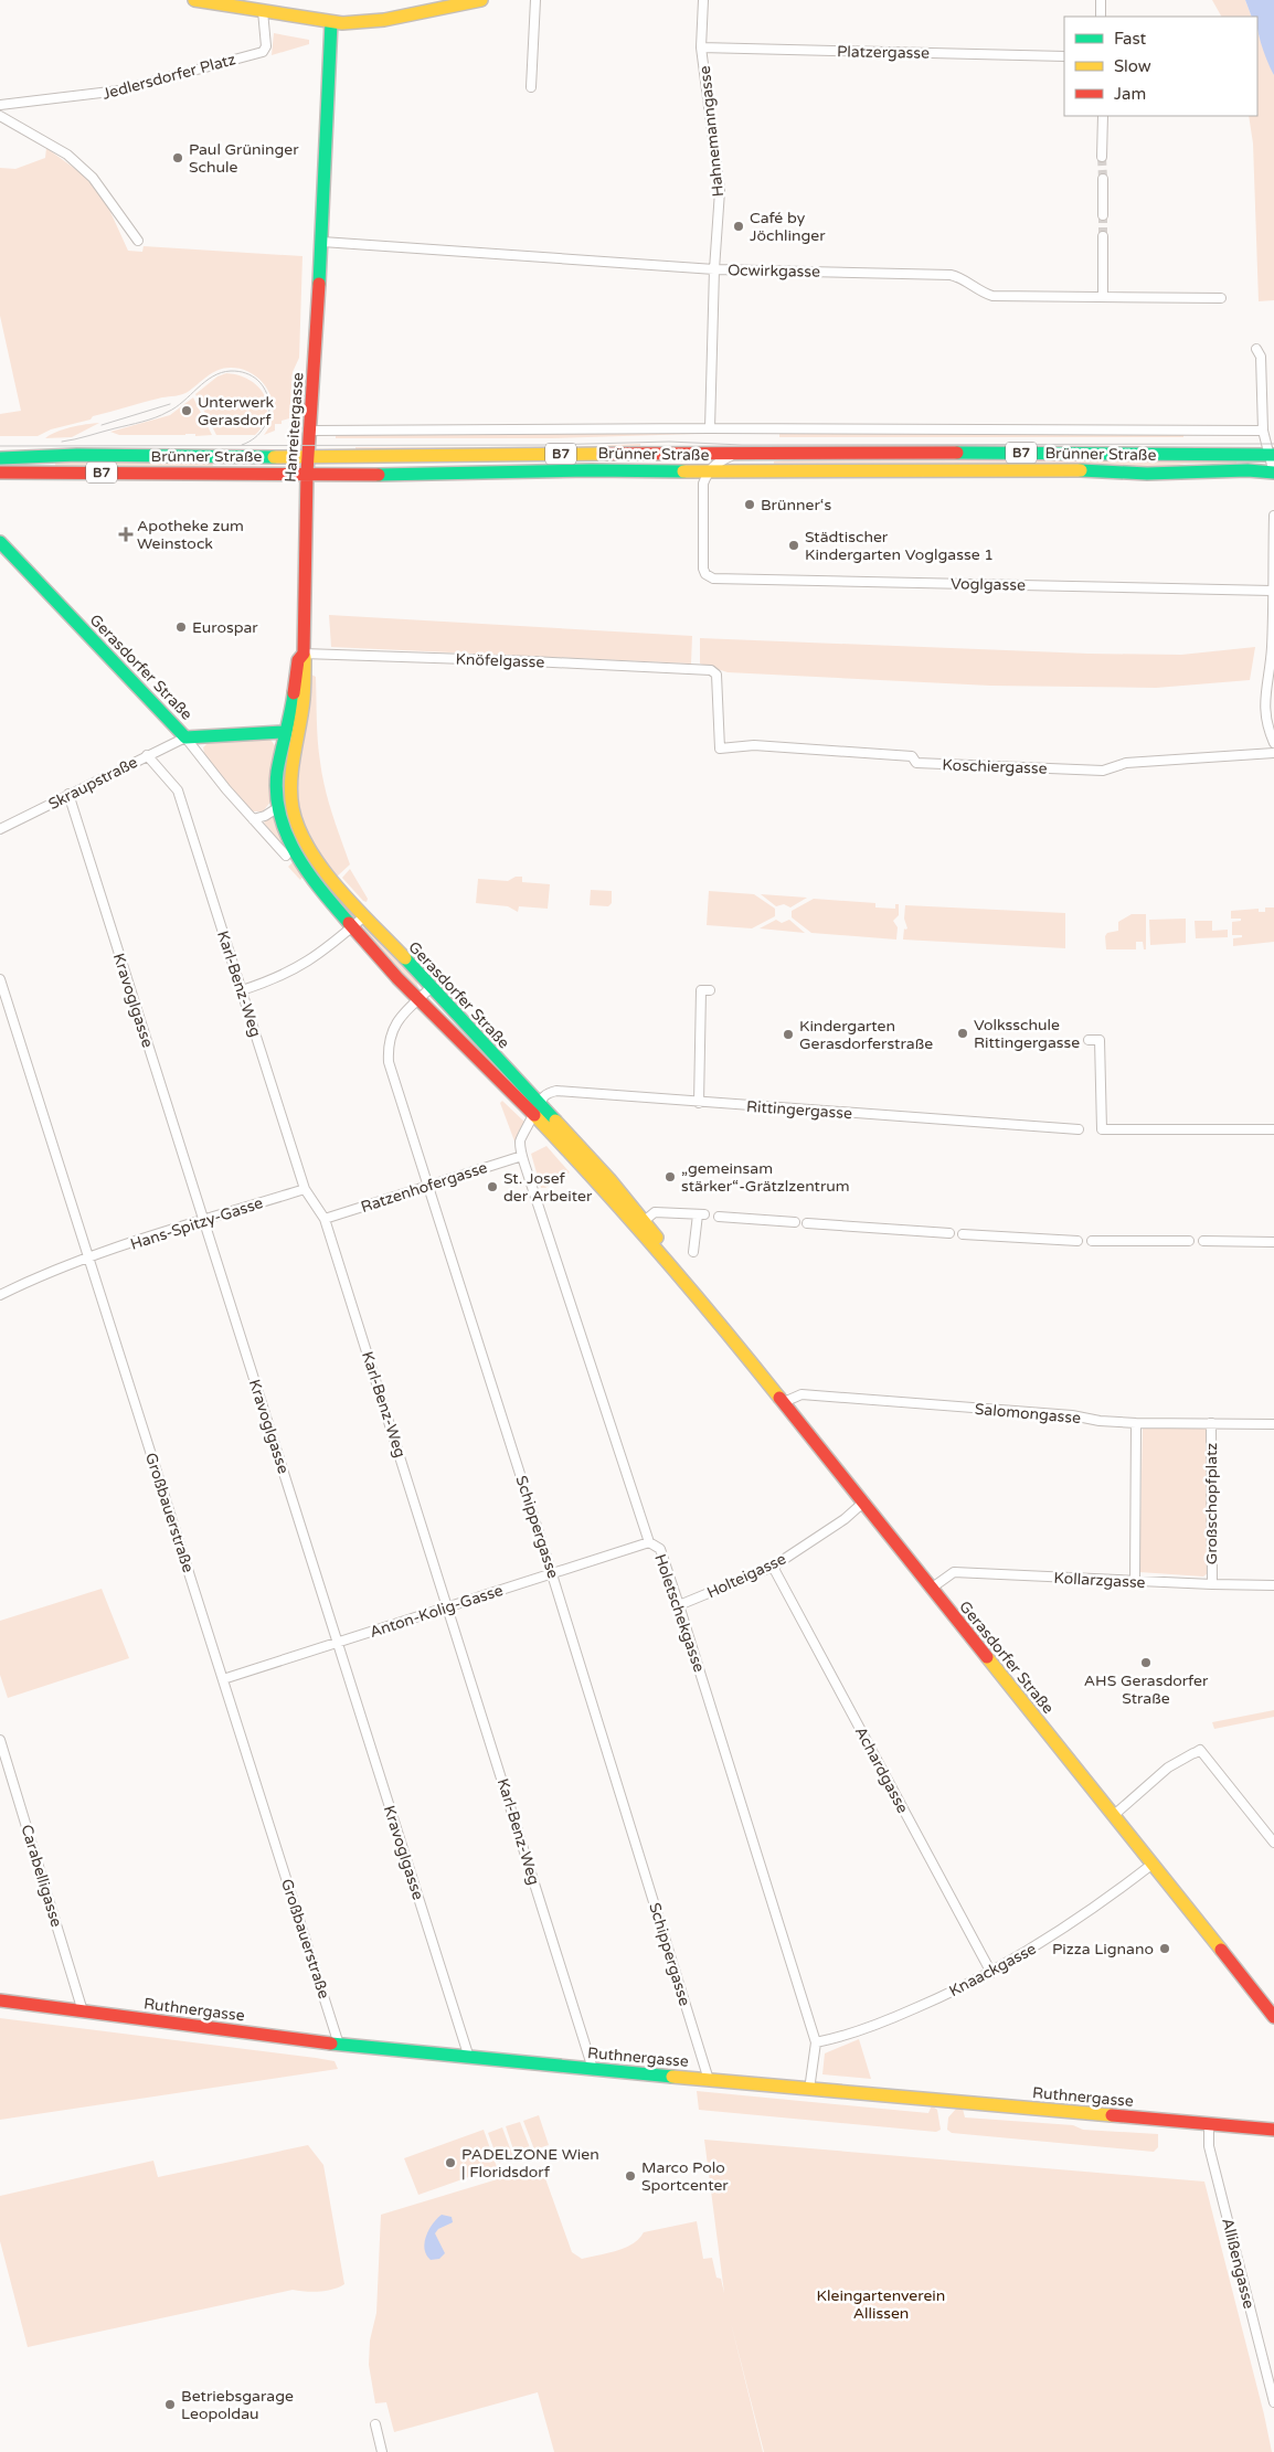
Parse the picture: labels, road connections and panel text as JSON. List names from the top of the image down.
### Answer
{
  "streets": {
    "main road": [
      "Hanreitergasse",
      "B7",
      "Brünner Straße",
      "Gerasdorfer Straße",
      "Ruthnergasse"
    ],
    "street": [
      "Platzergasse",
      "Jedlersdorfer Platz",
      "Hahnemanngasse",
      "Ocwirkgasse",
      "Voglgasse",
      "Knöfelgasse",
      "Koschiergasse",
      "Skraupstraße",
      "Karl-Benz-Weg",
      "Kravoglgasse",
      "Rittingergasse",
      "Ratzenhofergasse",
      "Hans-Spitzy-Gasse",
      "Salomongasse",
      "Großschopfplatz",
      "Großbauerstraße",
      "Schippergasse",
      "Holteigasse",
      "Kollarzgasse",
      "Anton-Kolig-Gasse",
      "Holetschekgasse",
      "Achardgasse",
      "Carabelligasse",
      "Knaackgasse",
      "Allißengasse"
    ]
  },
  "crossings": [
    ["Platzergasse", "Hahnemanngasse"],
    ["Hahnemanngasse", "Ocwirkgasse"],
    ["Hahnemanngasse", "Brünner Straße"],
    ["Ocwirkgasse", "Hanreitergasse"],
    ["Hanreitergasse", "Brünner Straße"],
    ["Hanreitergasse", "Knöfelgasse"],
    ["Hanreitergasse", "Gerasdorfer Straße"],
    ["Brünner Straße", "Voglgasse"],
    ["Knöfelgasse", "Gerasdorfer Straße"],
    ["Knöfelgasse", "Koschiergasse"],
    ["Gerasdorfer Straße", "Skraupstraße"],
    ["Gerasdorfer Straße", "Rittingergasse"],
    ["Gerasdorfer Straße", "Salomongasse"],
    ["Gerasdorfer Straße", "Schippergasse"],
    ["Gerasdorfer Straße", "Holteigasse"],
    ["Gerasdorfer Straße", "Kollarzgasse"],
    ["Gerasdorfer Straße", "Holetschekgasse"],
    ["Gerasdorfer Straße", "Knaackgasse"],
    ["Skraupstraße", "Karl-Benz-Weg"],
    ["Skraupstraße", "Kravoglgasse"],
    ["Karl-Benz-Weg", "Ratzenhofergasse"],
    ["Karl-Benz-Weg", "Hans-Spitzy-Gasse"],
    ["Karl-Benz-Weg", "Anton-Kolig-Gasse"],
    ["Karl-Benz-Weg", "Ruthnergasse"],
    ["Kravoglgasse", "Hans-Spitzy-Gasse"],
    ["Kravoglgasse", "Anton-Kolig-Gasse"],
    ["Kravoglgasse", "Ruthnergasse"],
    ["Rittingergasse", "Holetschekgasse"],
    ["Ratzenhofergasse", "Schippergasse"],
    ["Ratzenhofergasse", "Holetschekgasse"],
    ["Hans-Spitzy-Gasse", "Großbauerstraße"],
    ["Salomongasse", "Großschopfplatz"],
    ["Großschopfplatz", "Kollarzgasse"],
    ["Großbauerstraße", "Anton-Kolig-Gasse"],
    ["Großbauerstraße", "Ruthnergasse"],
    ["Schippergasse", "Anton-Kolig-Gasse"],
    ["Schippergasse", "Ruthnergasse"],
    ["Holteigasse", "Holetschekgasse"],
    ["Holteigasse", "Achardgasse"],
    ["Anton-Kolig-Gasse", "Holetschekgasse"],
    ["Holetschekgasse", "Knaackgasse"],
    ["Holetschekgasse", "Ruthnergasse"],
    ["Achardgasse", "Knaackgasse"],
    ["Carabelligasse", "Ruthnergasse"],
    ["Ruthnergasse", "Allißengasse"]
  ],
  "parks": ["Kleingartenverein Allissen"],
  "places": {
    "other": [
      "Paul Grüninger Schule",
      "Café by Jöchlinger",
      "Unterwerk Gerasdorf",
      "Brünner‘s",
      "Städtischer Kindergarten Voglgasse 1",
      "Eurospar",
      "Volksschule Rittingergasse",
      "Kindergarten Gerasdorferstraße",
      "„gemeinsam stärker“-Grätzlzentrum",
      "St. Josef der Arbeiter",
      "AHS Gerasdorfer Straße",
      "Pizza Lignano",
      "PADELZONE Wien | Floridsdorf",
      "Marco Polo Sportcenter",
      "Betriebsgarage Leopoldau"
    ],
    "health": ["Apotheke zum Weinstock"]
  },
  "legend": ["Fast", "Slow", "Jam"]
}
